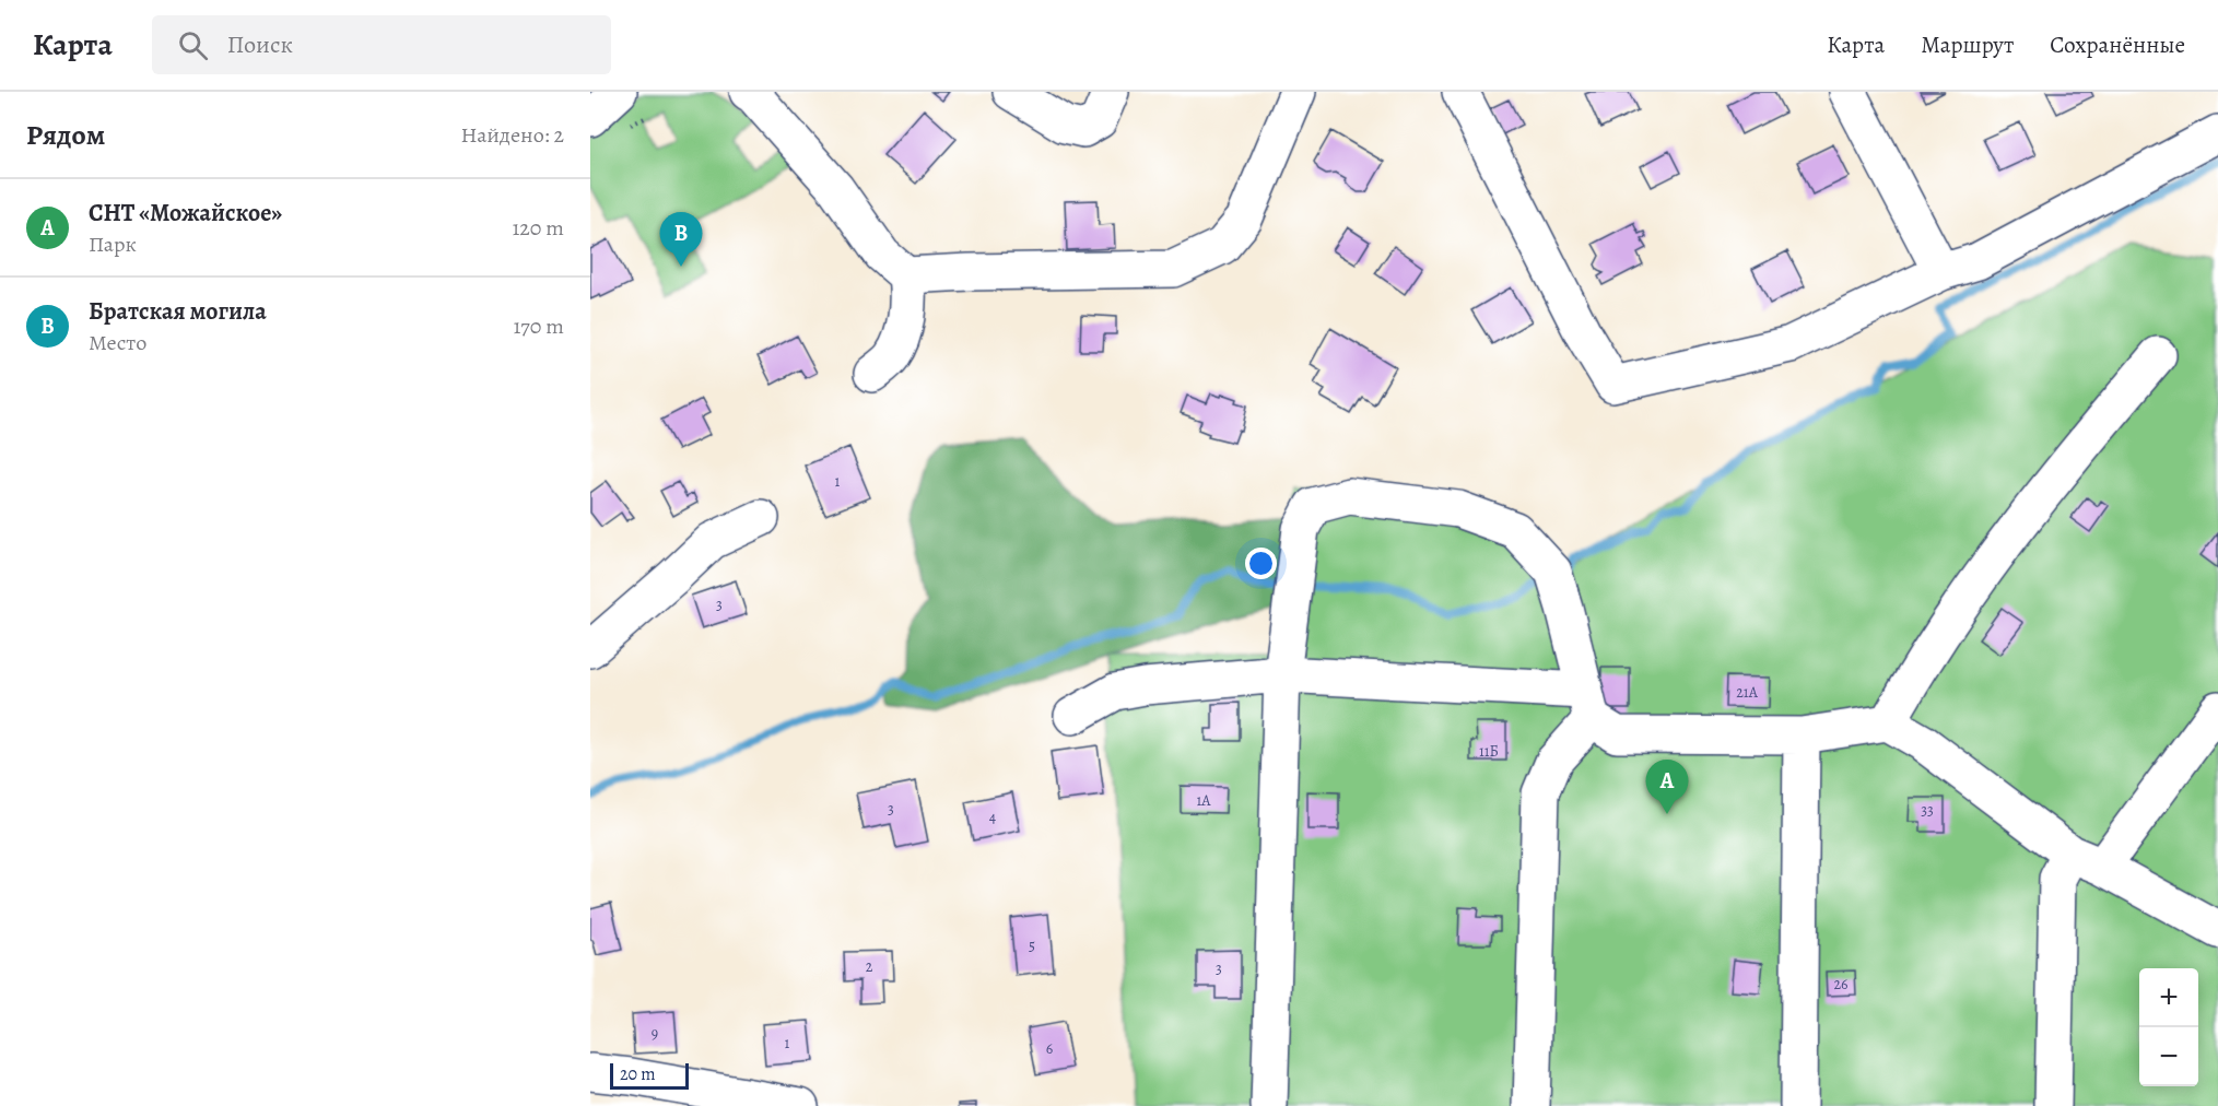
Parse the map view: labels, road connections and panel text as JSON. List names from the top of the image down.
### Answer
{
  "house_numbers": [
    "1",
    "3",
    "21А",
    "11Б",
    "1А",
    "3",
    "33",
    "4",
    "5",
    "2",
    "3",
    "26",
    "9",
    "1",
    "6"
  ],
  "scale_bar": "20 m",
  "page": {
    "header": "Карта",
    "search": "Поиск",
    "nav": ["Карта", "Маршрут", "Сохранённые"],
    "heading": ["Рядом", "Найдено: 2"],
    "list": [
      {
        "mark": "A",
        "name": "СНТ «Можайское»",
        "note": "Парк",
        "value": "120 m"
      },
      {
        "mark": "B",
        "name": "Братская могила",
        "note": "Место",
        "value": "170 m"
      }
    ],
    "pins": ["B", "A"],
    "map_buttons": ["+", "−"],
    "scale": "20 m"
  }
}
